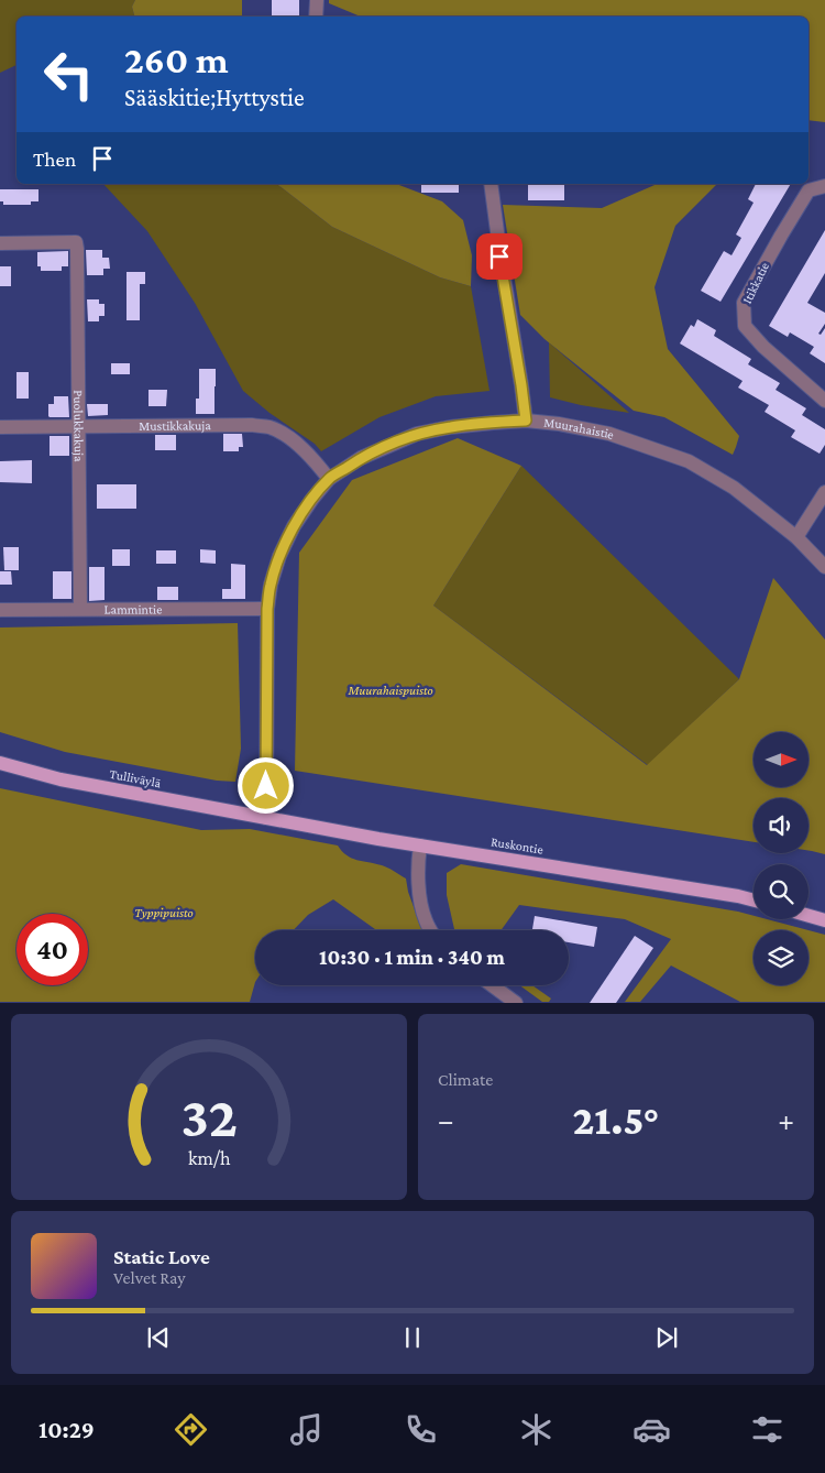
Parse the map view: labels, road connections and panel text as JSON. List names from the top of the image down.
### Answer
{
  "streets": {
    "main road": ["Tulliväylä", "Ruskontie"],
    "street": [
      "Itikkatie",
      "Puolukkakuja",
      "Mustikkakuja",
      "Muurahaistie",
      "Lammintie"
    ]
  },
  "crossings": [
    ["Puolukkakuja", "Mustikkakuja"],
    ["Puolukkakuja", "Lammintie"],
    ["Mustikkakuja", "Muurahaistie"],
    ["Muurahaistie", "Lammintie"],
    ["Muurahaistie", "Tulliväylä"],
    ["Muurahaistie", "Ruskontie"],
    ["Tulliväylä", "Ruskontie"]
  ],
  "parks": ["Muurahaispuisto", "Typpipuisto"],
  "north": "right",
  "page": {
    "turn": ["260 m", "Sääskitie;Hyttystie"],
    "then": "Then",
    "limit": "40",
    "trip": "10:30 · 1 min · 340 m",
    "tile": "Climate",
    "heat": ["−", "21.5°", "+"],
    "song": ["Static Love", "Velvet Ray"],
    "tabs": "10:29",
    "gauge": ["32", "km/h"]
  }
}
